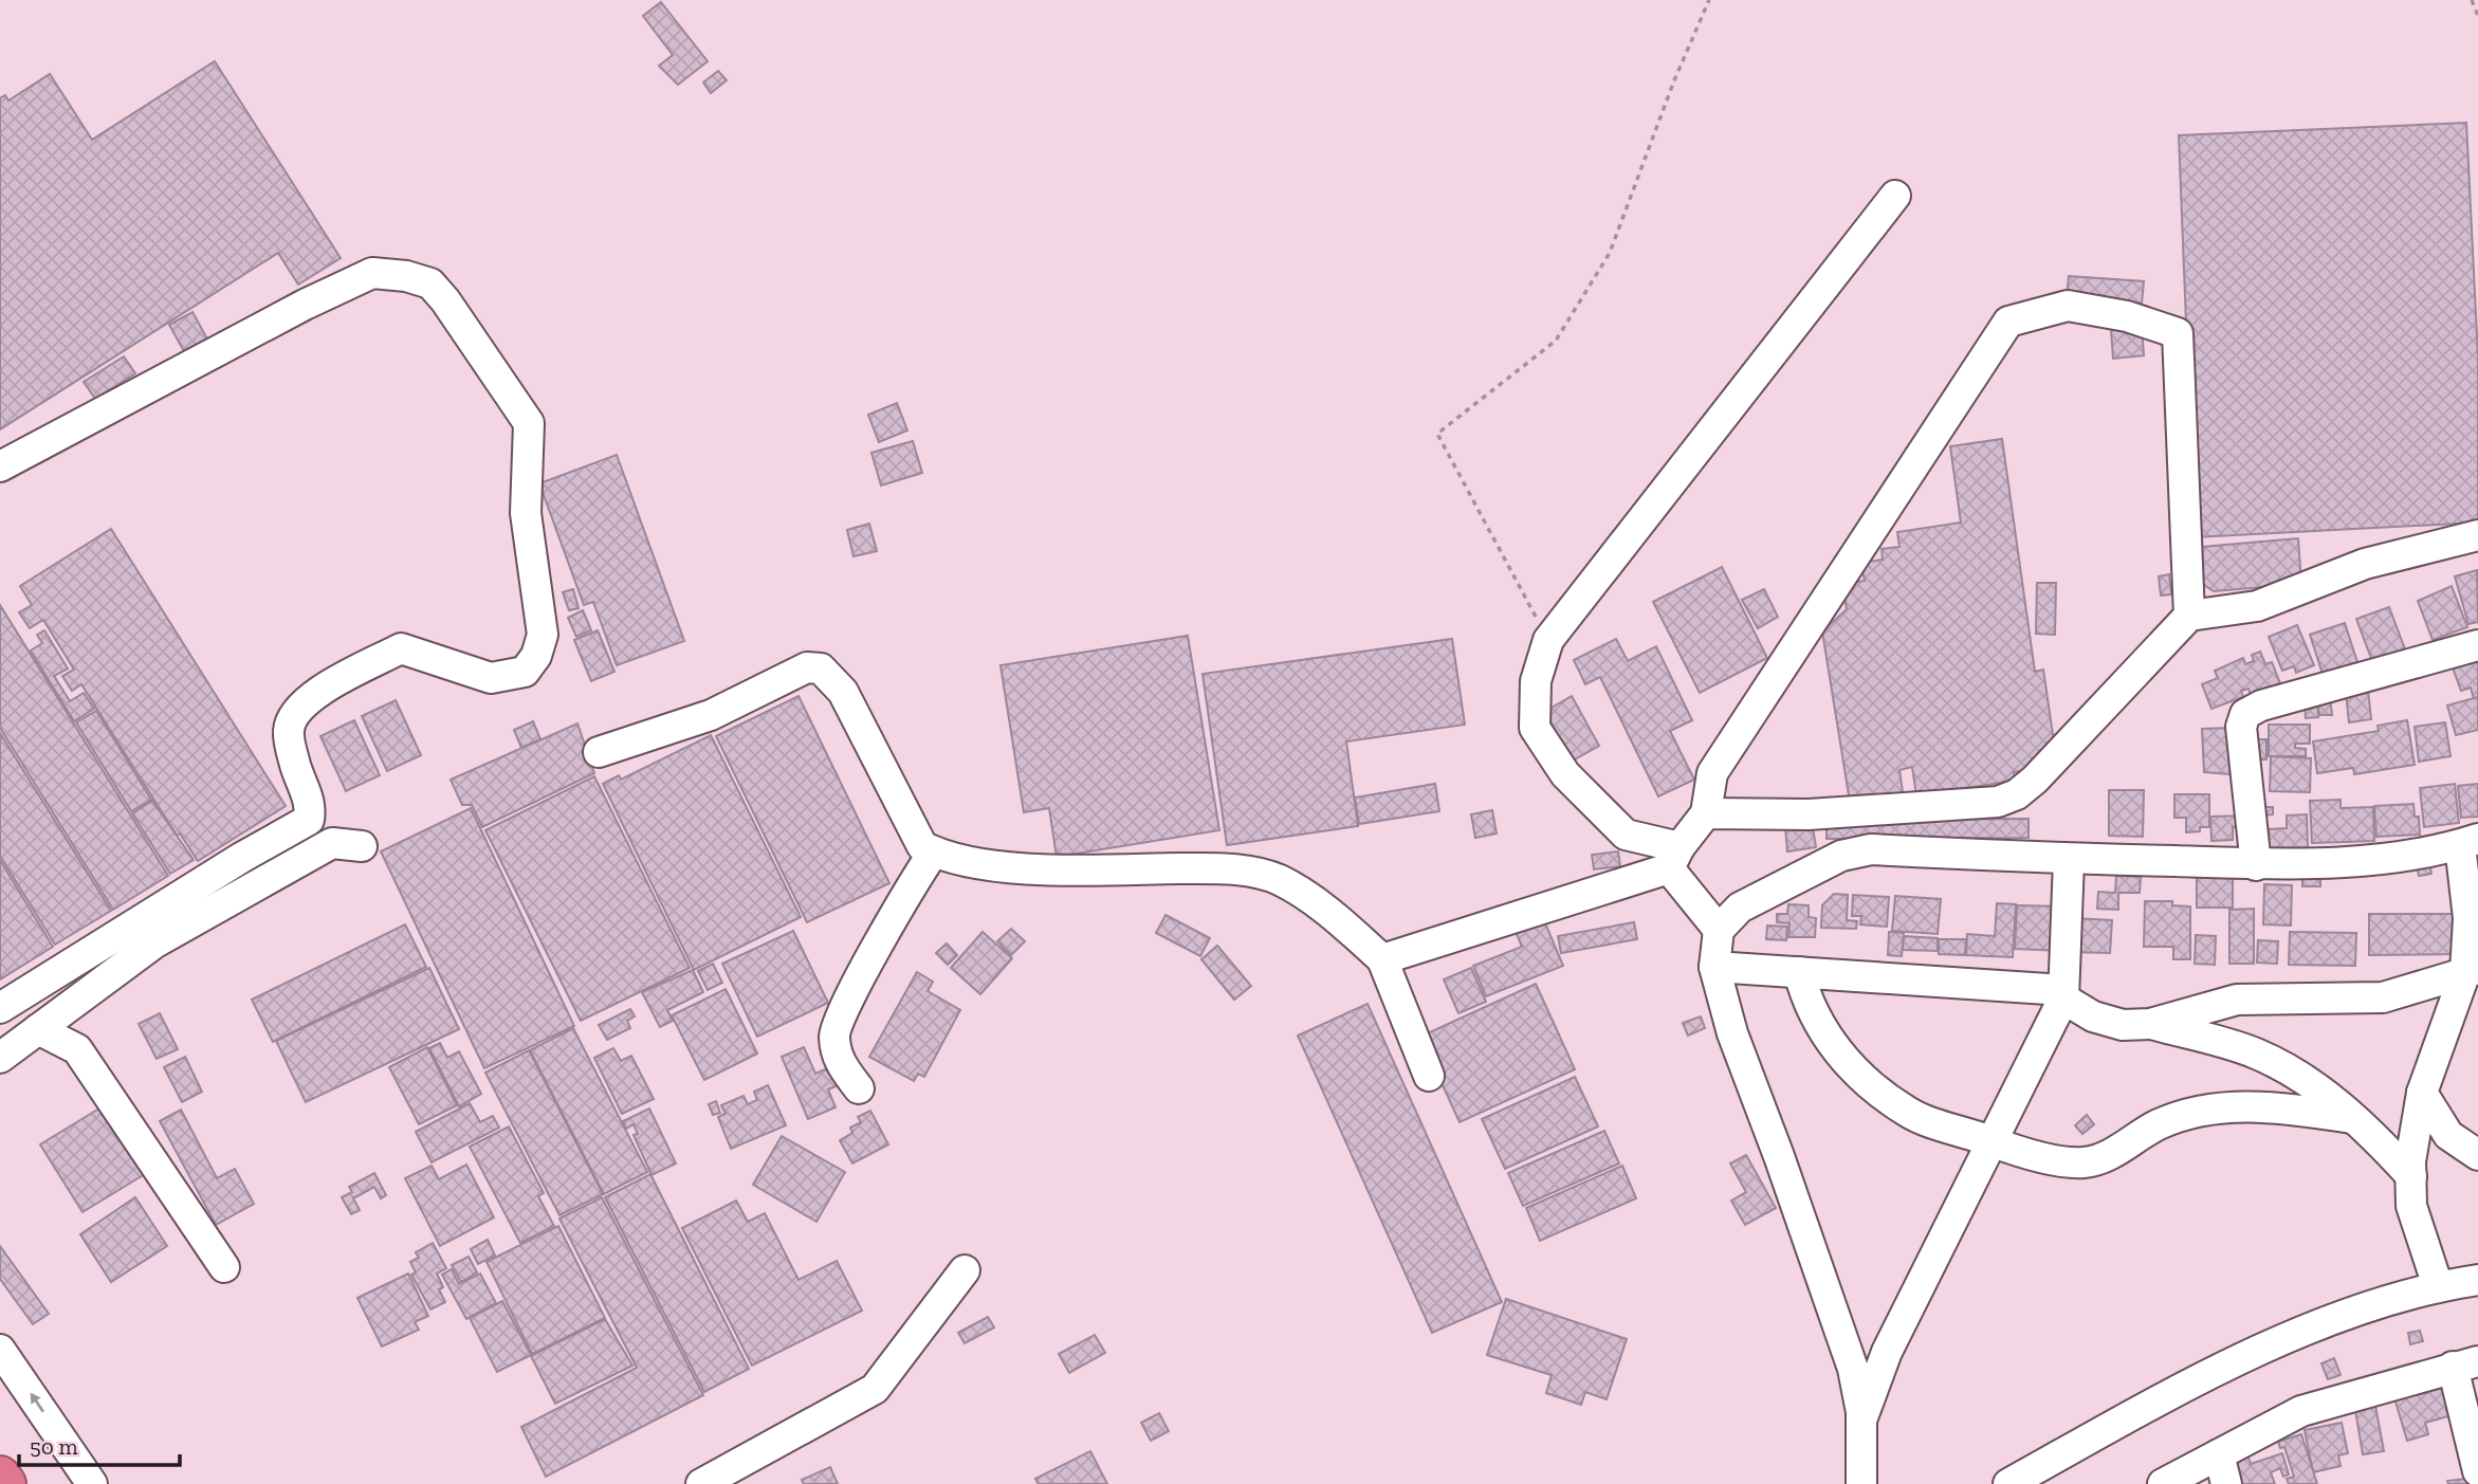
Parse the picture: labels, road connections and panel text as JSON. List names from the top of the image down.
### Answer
{
  "scale_bar": "50 m"
}
